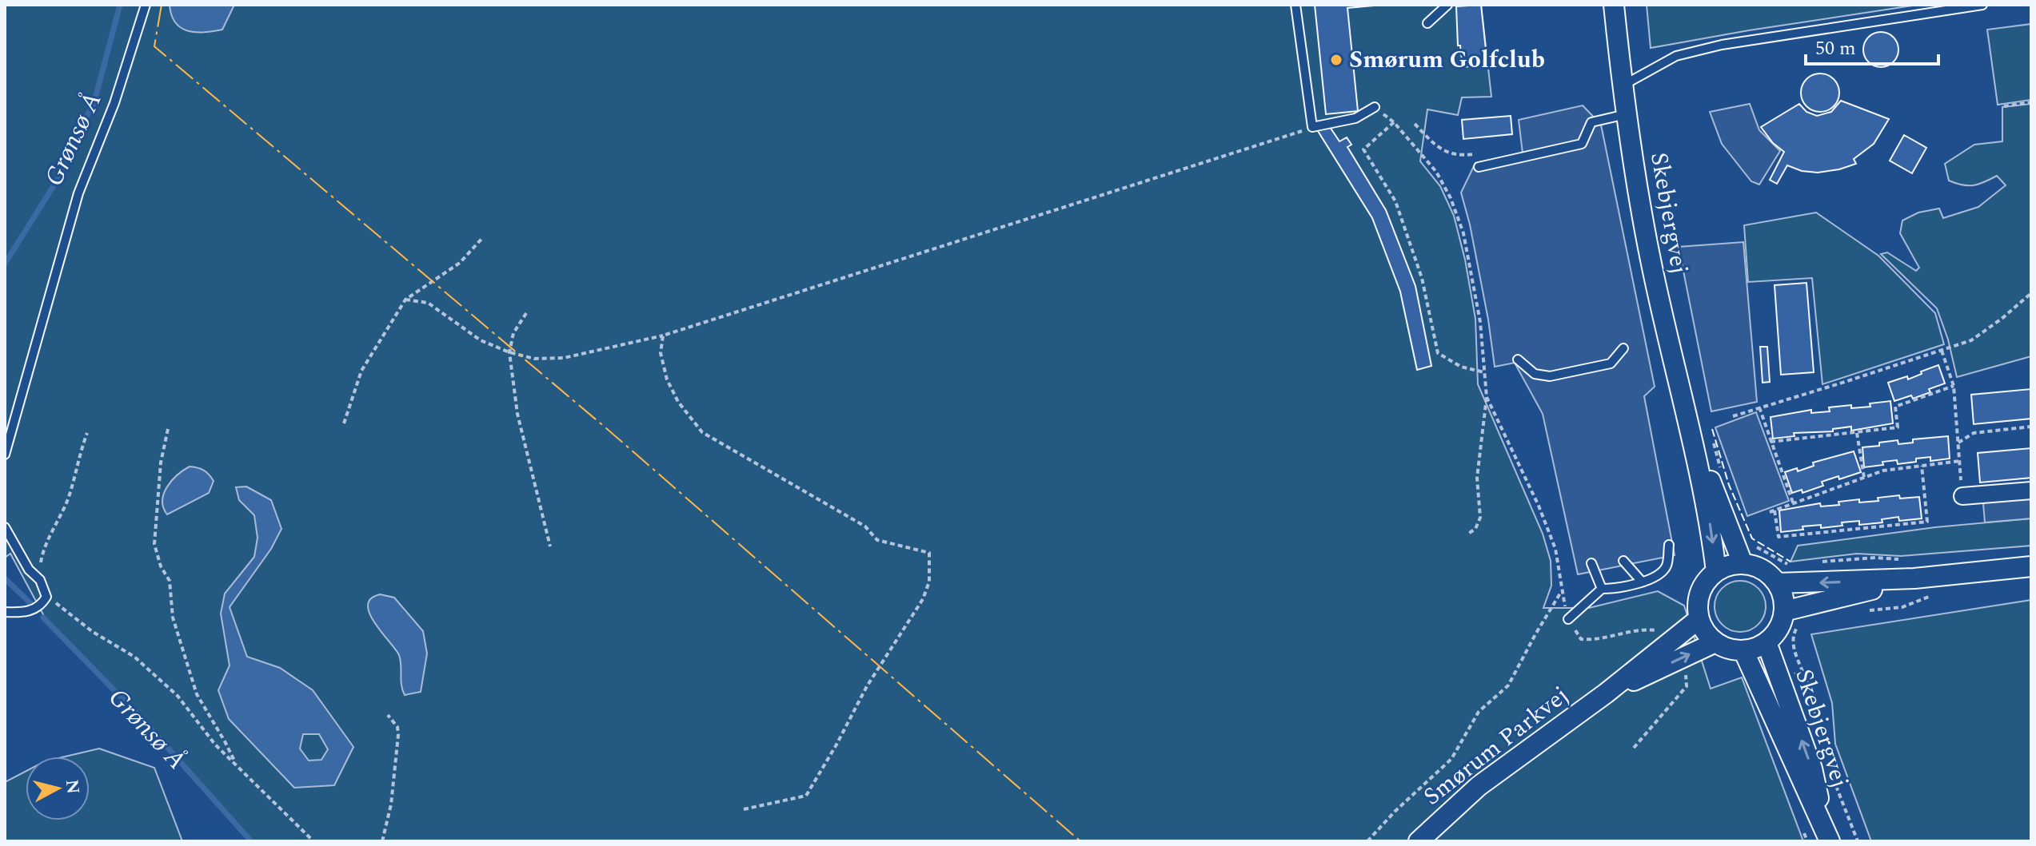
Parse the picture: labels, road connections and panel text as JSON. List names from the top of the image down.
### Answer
{
  "streets": {
    "street": ["Skebjergvej", "Smørum Parkvej"]
  },
  "crossings": [
    ["Skebjergvej", "Smørum Parkvej"]
  ],
  "water": ["Grønsø Å"],
  "places": ["Smørum Golfclub"],
  "scale_bar": "50 m",
  "north": "right"
}
